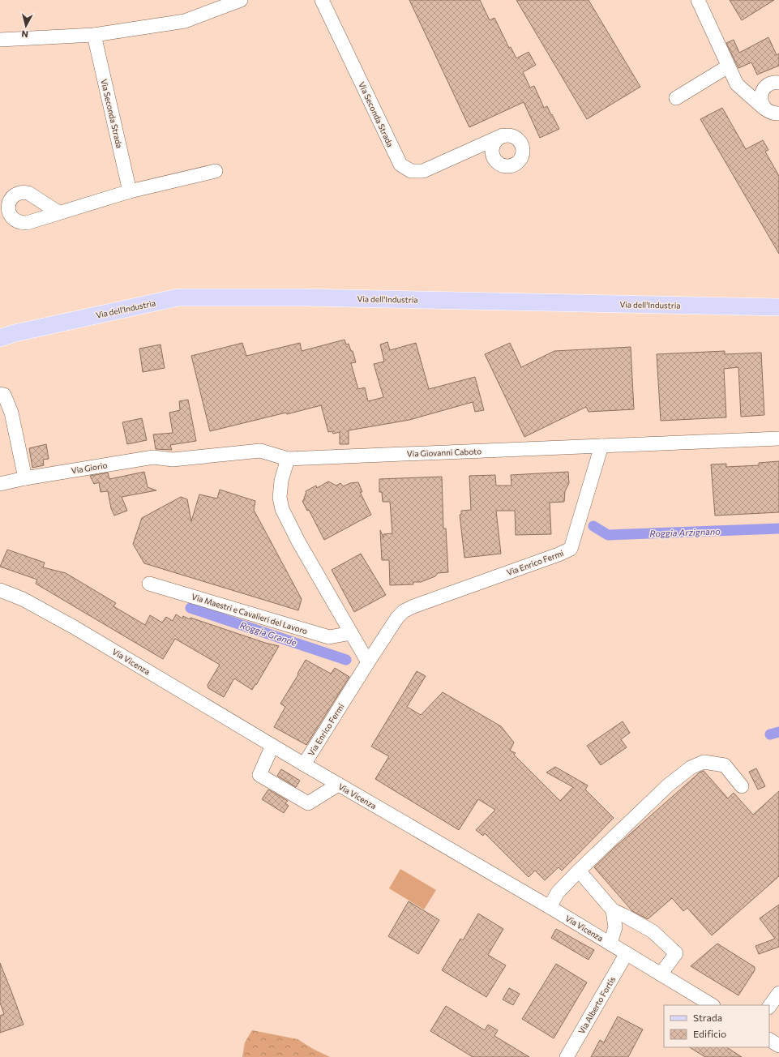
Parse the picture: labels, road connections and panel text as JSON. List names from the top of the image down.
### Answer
{
  "streets": {
    "main road": ["Via dell'Industria"],
    "street": [
      "Via Seconda Strada",
      "Via Giovanni Caboto",
      "Via Giorio",
      "Via Enrico Fermi",
      "Via Maestri e Cavalieri del Lavoro",
      "Via Vicenza",
      "Via Alberto Fortis"
    ]
  },
  "crossings": [
    ["Via Giovanni Caboto", "Via Giorio"],
    ["Via Giovanni Caboto", "Via Enrico Fermi"],
    ["Via Enrico Fermi", "Via Vicenza"],
    ["Via Vicenza", "Via Alberto Fortis"]
  ],
  "water": ["Roggia Arzignano", "Roggia Grande"],
  "legend": ["Strada", "Edificio"],
  "north": "bottom"
}
